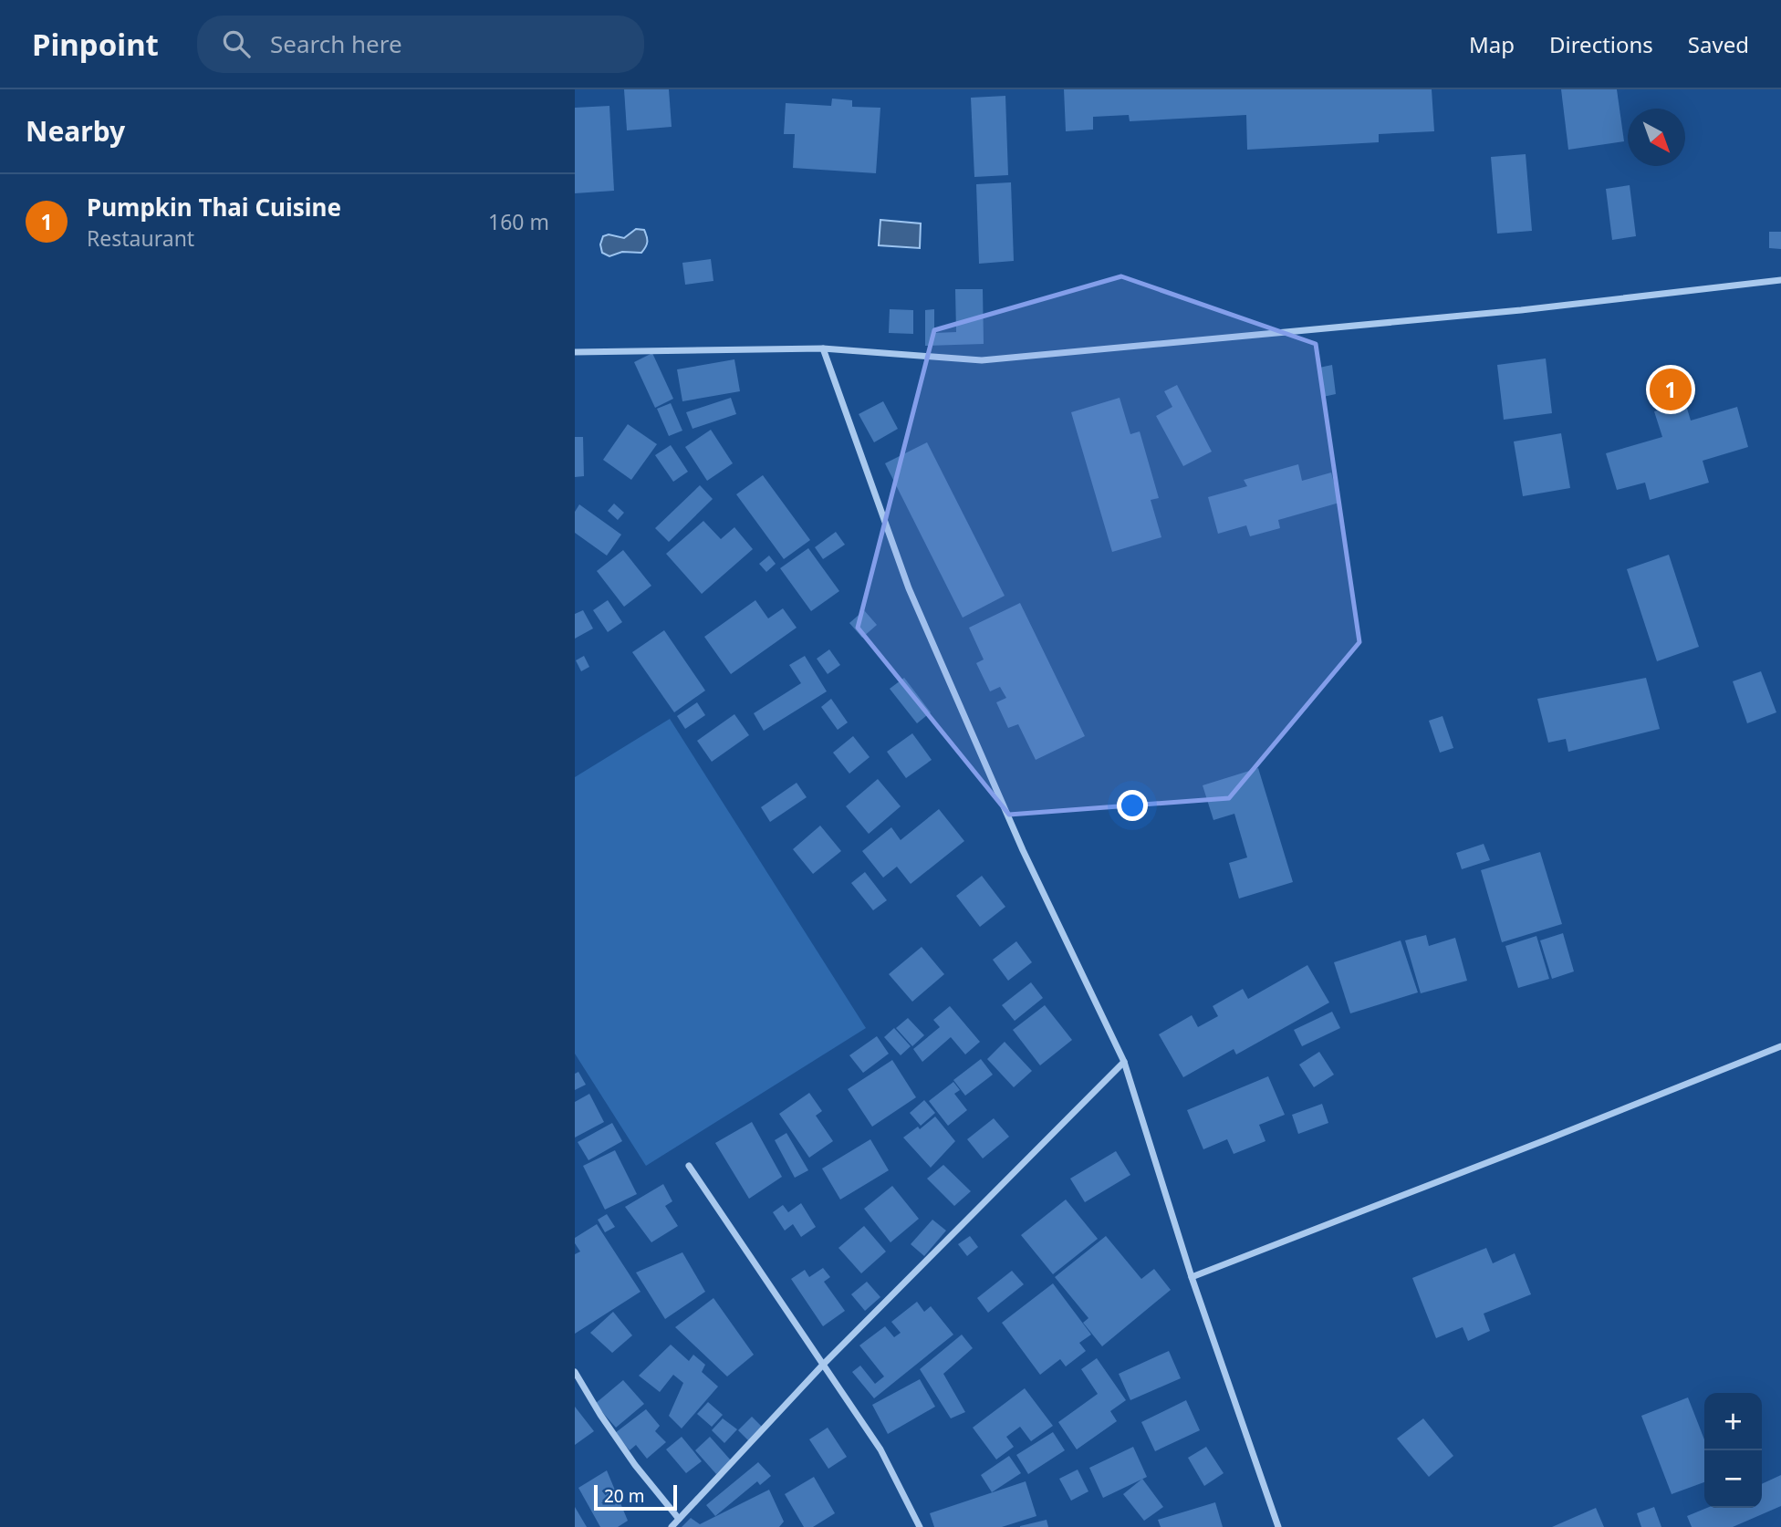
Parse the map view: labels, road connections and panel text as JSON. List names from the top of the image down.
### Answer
{
  "scale_bar": "20 m",
  "north": "bottom right",
  "page": {
    "header": "Pinpoint",
    "search": "Search here",
    "nav": ["Map", "Directions", "Saved"],
    "heading": "Nearby",
    "list": [
      {
        "mark": "1",
        "name": "Pumpkin Thai Cuisine",
        "note": "Restaurant",
        "value": "160 m"
      }
    ],
    "pins": "1",
    "map_buttons": ["+", "−"],
    "scale": "20 m"
  }
}
